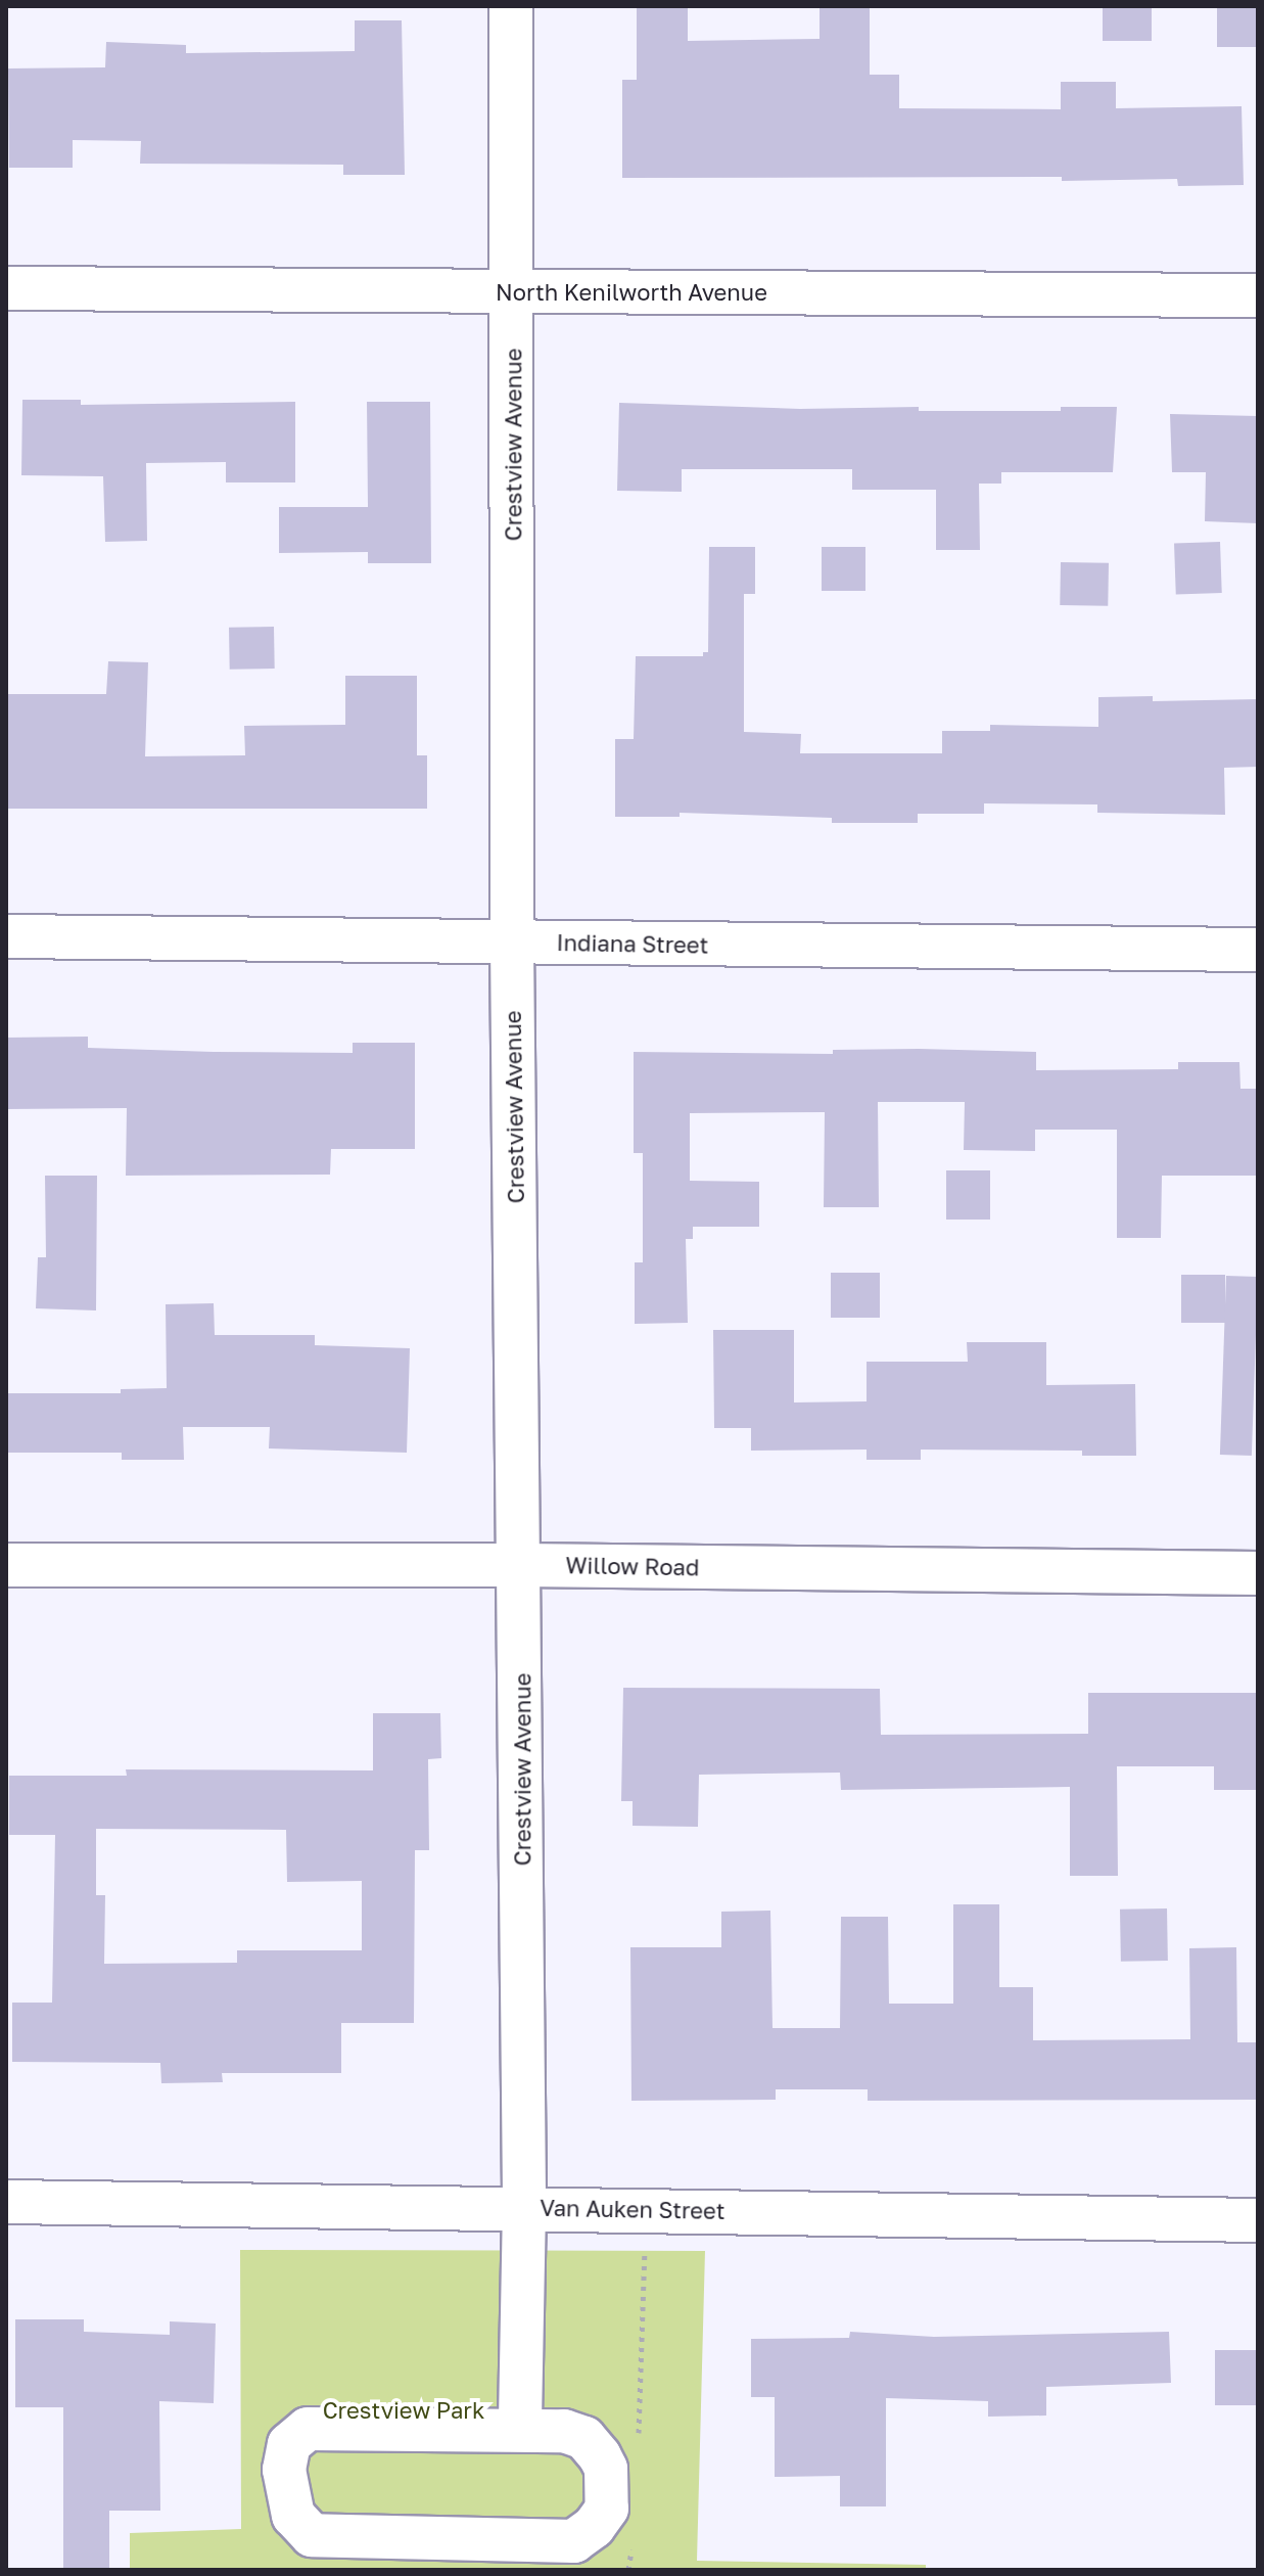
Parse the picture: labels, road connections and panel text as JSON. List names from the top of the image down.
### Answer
{
  "streets": {
    "street": [
      "North Kenilworth Avenue",
      "Crestview Avenue",
      "Indiana Street",
      "Willow Road",
      "Van Auken Street"
    ]
  },
  "crossings": [
    ["North Kenilworth Avenue", "Crestview Avenue"],
    ["Crestview Avenue", "Indiana Street"],
    ["Crestview Avenue", "Willow Road"],
    ["Crestview Avenue", "Van Auken Street"]
  ],
  "parks": ["Crestview Park"]
}
